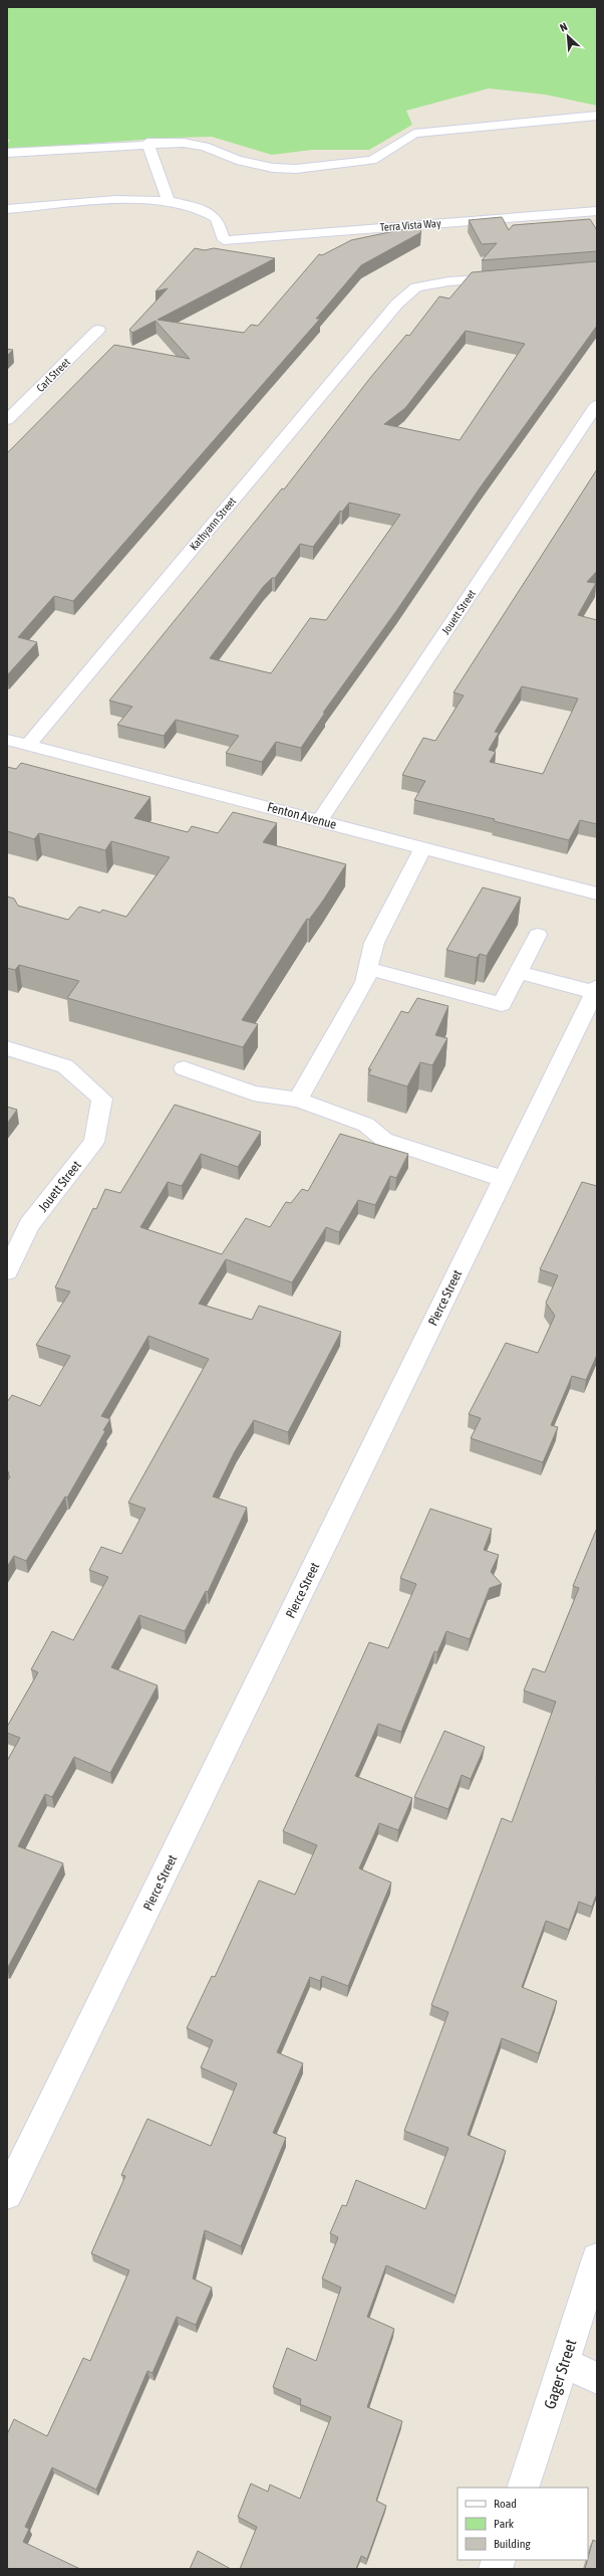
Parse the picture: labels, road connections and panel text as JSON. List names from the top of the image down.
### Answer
{
  "streets": {
    "street": [
      "Terra Vista Way",
      "Carl Street",
      "Kathyann Street",
      "Jouett Street",
      "Fenton Avenue",
      "Pierce Street",
      "Gager Street"
    ]
  },
  "crossings": [
    ["Kathyann Street", "Fenton Avenue"],
    ["Jouett Street", "Fenton Avenue"]
  ],
  "legend": ["Road", "Park", "Building"],
  "north": "top left"
}
